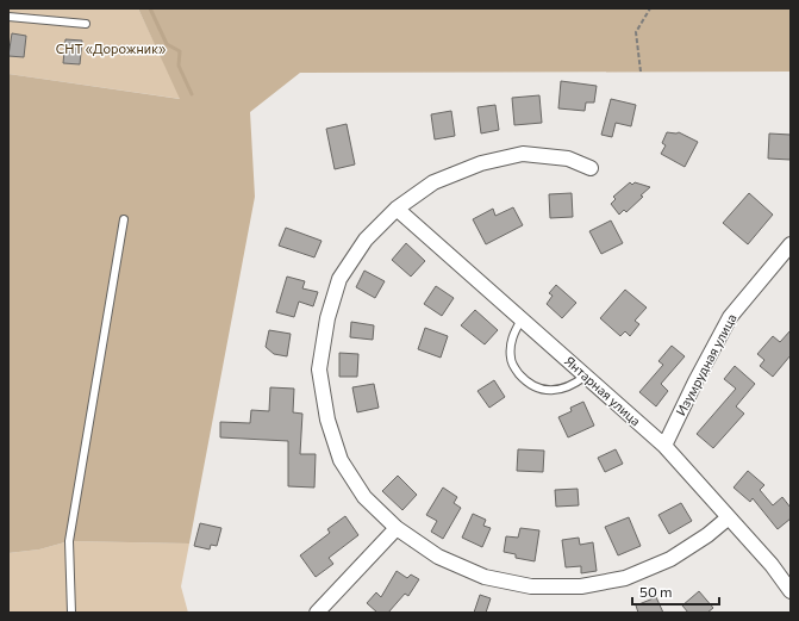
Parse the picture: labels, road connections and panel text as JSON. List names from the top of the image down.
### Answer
{
  "streets": {
    "street": ["Изумрудная улица", "Янтарная улица"]
  },
  "crossings": [
    ["Изумрудная улица", "Янтарная улица"]
  ],
  "parks": ["СНТ «Дорожник»"],
  "scale_bar": "50 m"
}
